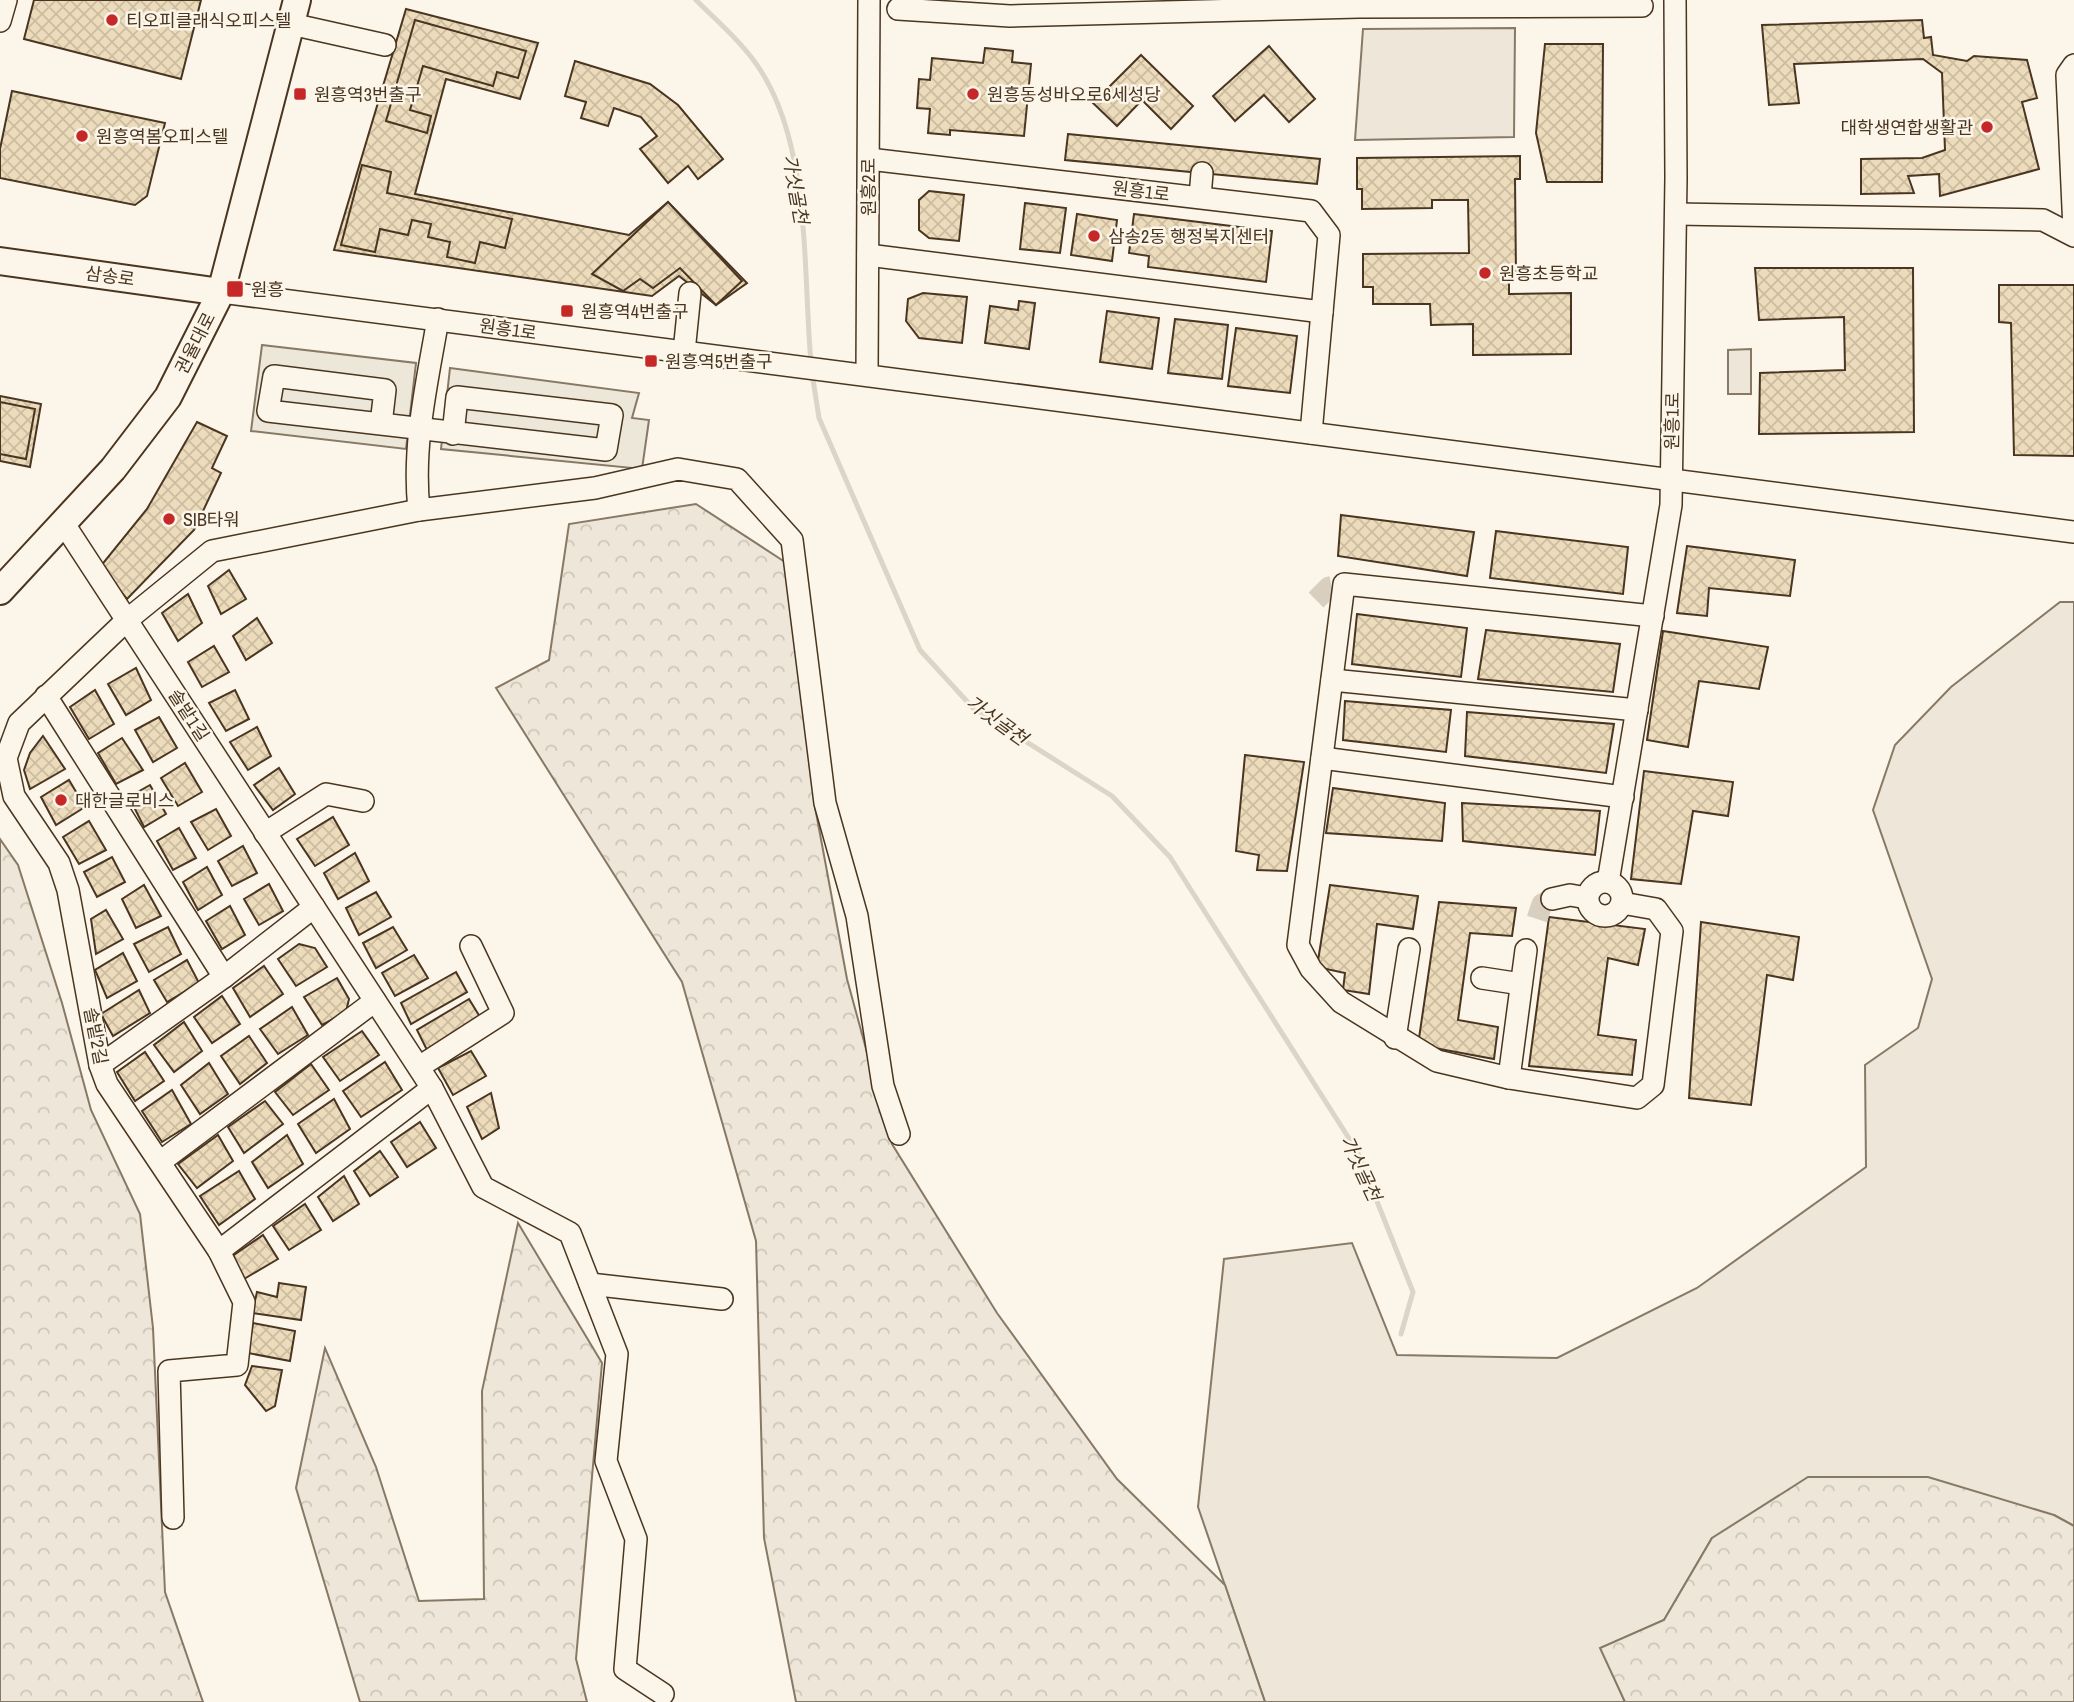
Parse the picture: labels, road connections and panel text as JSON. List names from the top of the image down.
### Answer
{
  "streets": {
    "main road": ["삼송로", "권율대로"],
    "street": [
      "원흥2로",
      "원흥1로",
      "솔밭1길",
      "솔밭2길"
    ]
  },
  "crossings": [
    ["원흥2로", "원흥1로"],
    ["원흥1로", "삼송로"],
    ["원흥1로", "권율대로"],
    ["삼송로", "권율대로"],
    ["권율대로", "솔밭1길"],
    ["솔밭1길", "솔밭2길"]
  ],
  "water": ["가싯골천"],
  "places": {
    "other": [
      "티오피클래식오피스텔",
      "원흥동성바오로6세성당",
      "대학생연합생활관",
      "원흥역봄오피스텔",
      "삼송2동 행정복지센터",
      "원흥초등학교",
      "SIB타워",
      "대한글로비스"
    ],
    "transit": [
      "원흥역3번출구",
      "원흥",
      "원흥역4번출구",
      "원흥역5번출구"
    ]
  }
}
